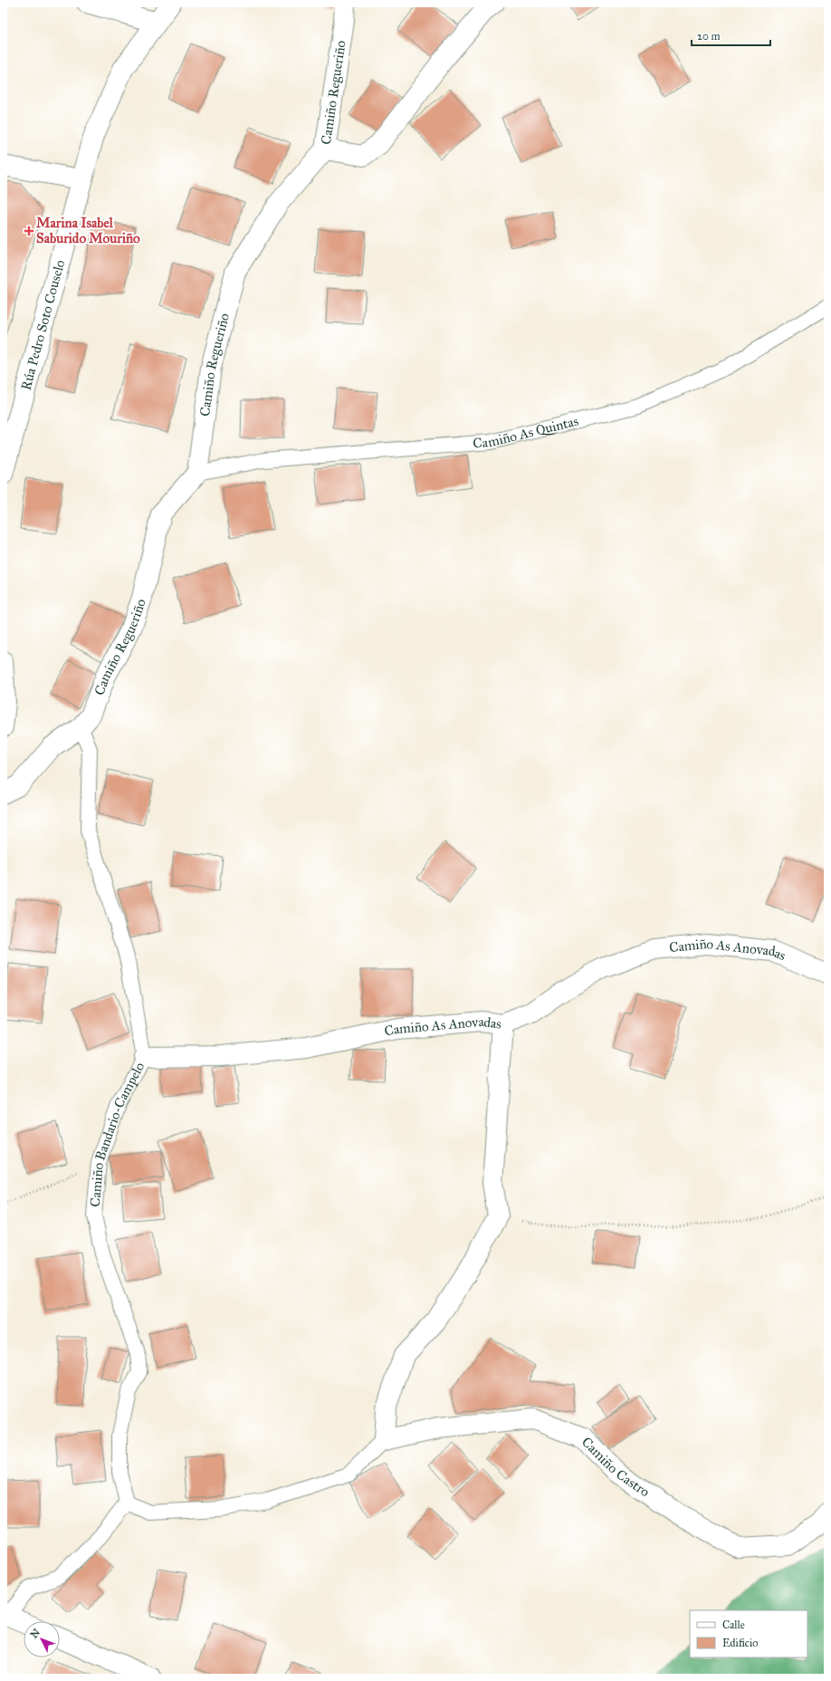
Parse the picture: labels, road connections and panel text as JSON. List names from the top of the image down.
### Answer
{
  "streets": {
    "street": [
      "Camiño Regueriño",
      "Rúa Pedro Soto Couselo",
      "Camiño As Anovadas",
      "Camiño Castro"
    ],
    "lane": ["Camiño As Quintas", "Camiño Bandario-Campelo"]
  },
  "crossings": [
    ["Camiño Regueriño", "Camiño As Quintas"],
    ["Camiño Regueriño", "Camiño Bandario-Campelo"],
    ["Camiño As Anovadas", "Camiño Bandario-Campelo"]
  ],
  "places": {
    "health": ["Marina Isabel Saburido Mouriño"]
  },
  "legend": ["Calle", "Edificio"],
  "scale_bar": "20 m",
  "north": "top left"
}
